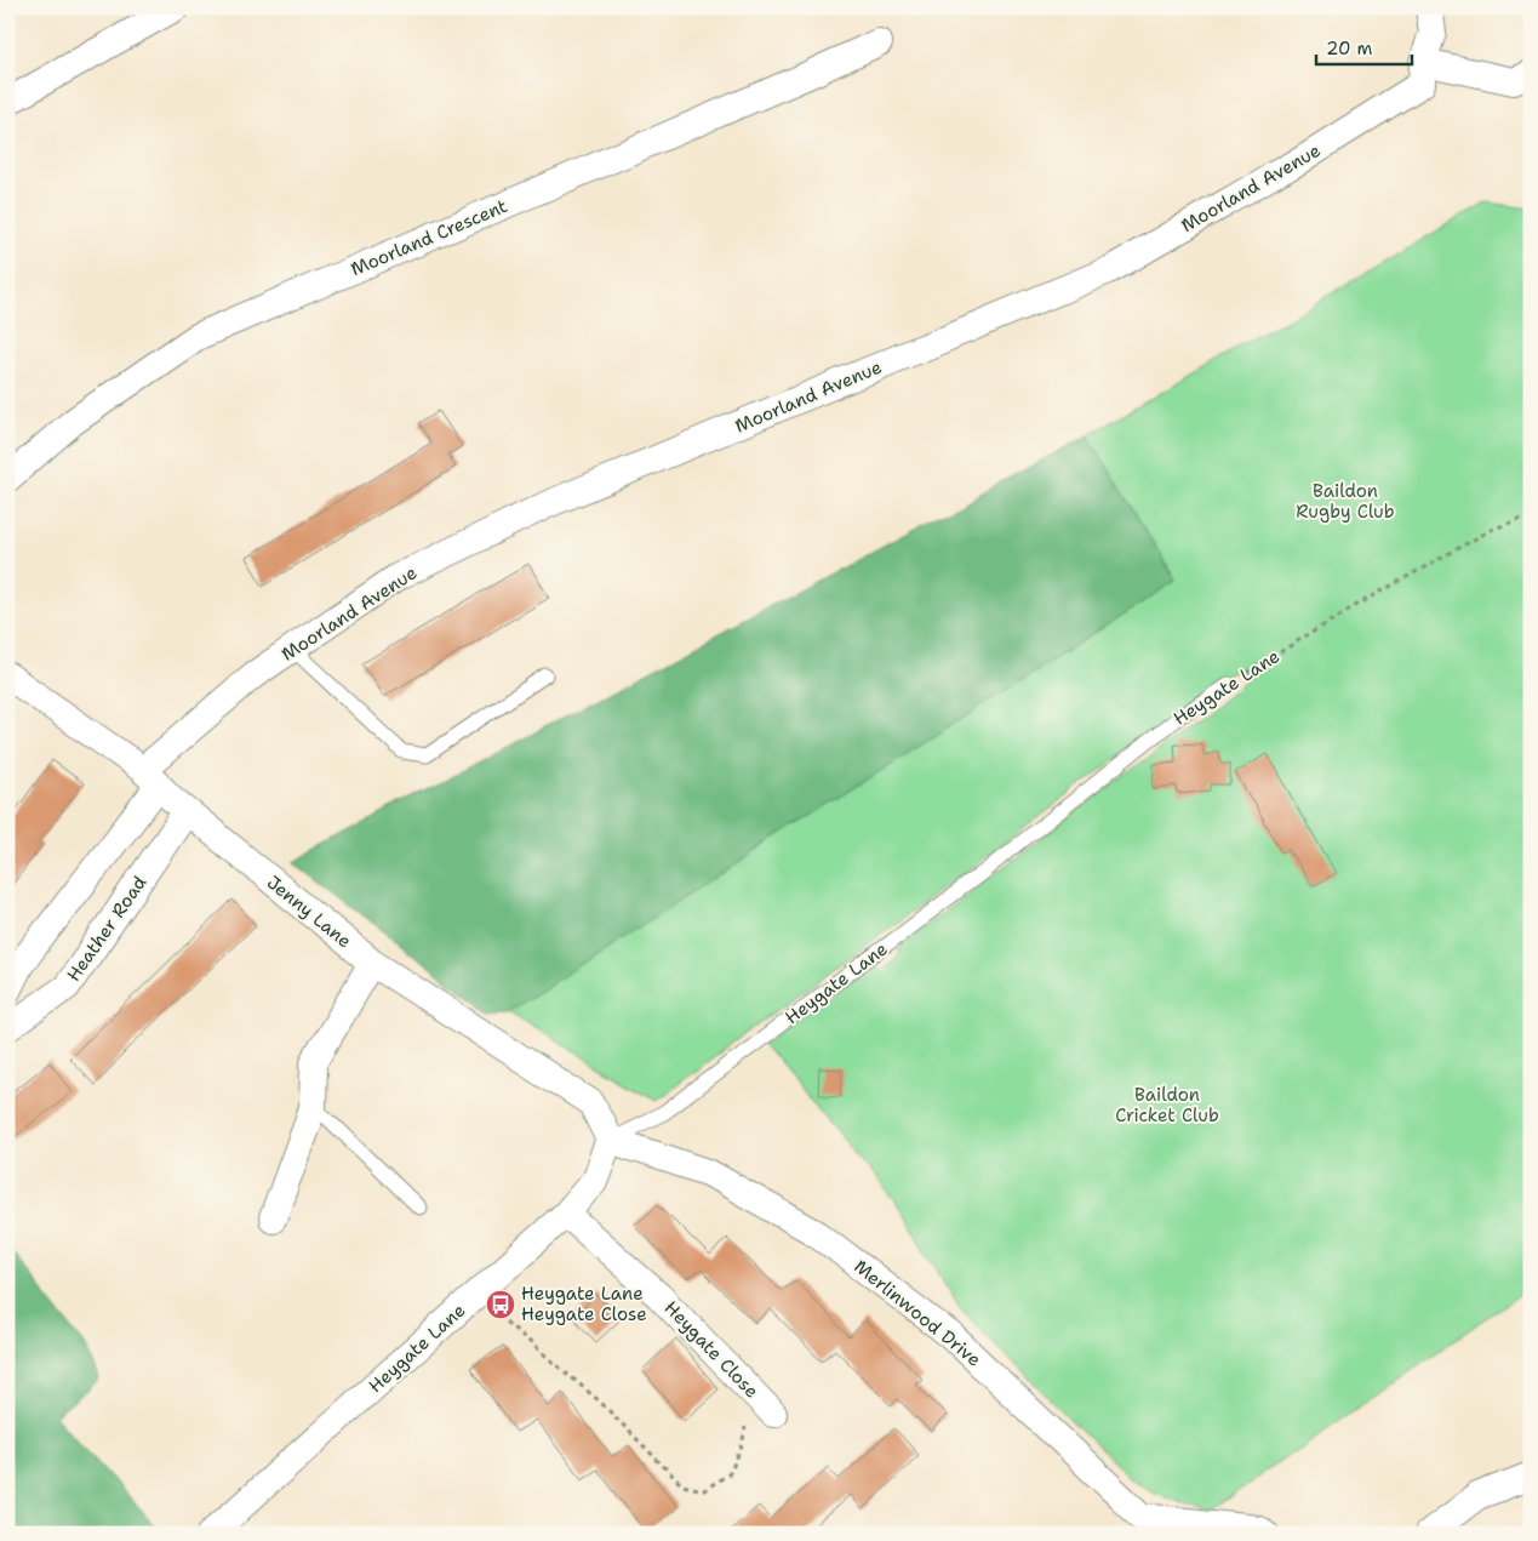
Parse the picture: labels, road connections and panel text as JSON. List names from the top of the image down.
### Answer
{
  "streets": {
    "street": [
      "Moorland Avenue",
      "Moorland Crescent",
      "Heygate Lane",
      "Jenny Lane",
      "Heather Road",
      "Merlinwood Drive",
      "Heygate Close"
    ]
  },
  "crossings": [
    ["Moorland Avenue", "Jenny Lane"],
    ["Heygate Lane", "Jenny Lane"],
    ["Heygate Lane", "Merlinwood Drive"],
    ["Heygate Lane", "Heygate Close"],
    ["Jenny Lane", "Heather Road"],
    ["Jenny Lane", "Merlinwood Drive"]
  ],
  "parks": ["Baildon Rugby Club", "Baildon Cricket Club"],
  "places": {
    "bus stop": ["Heygate Lane Heygate Close"]
  },
  "scale_bar": "20 m"
}
